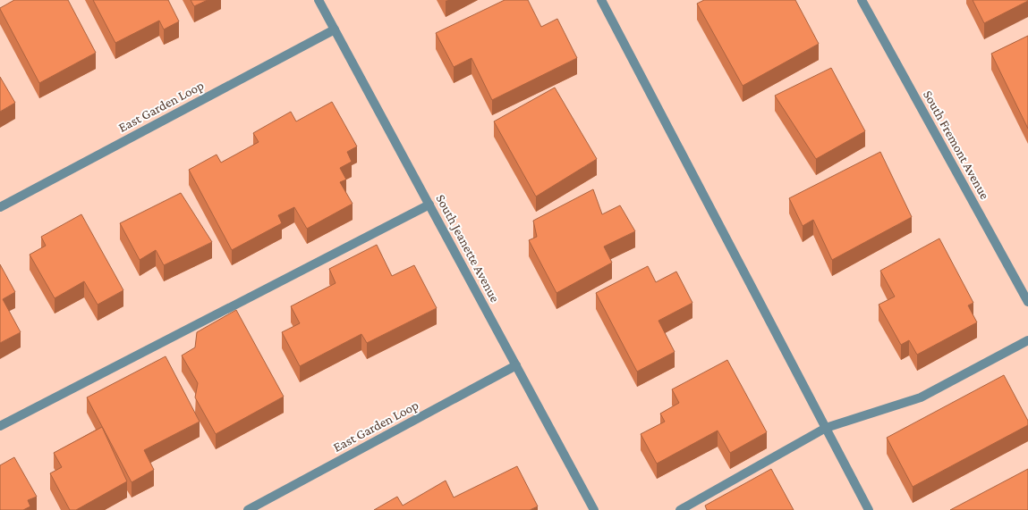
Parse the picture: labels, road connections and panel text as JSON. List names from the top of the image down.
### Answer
{
  "streets": {
    "street": ["East Garden Loop", "South Fremont Avenue", "South Jeanette Avenue"]
  },
  "crossings": [
    ["East Garden Loop", "South Jeanette Avenue"]
  ]
}
